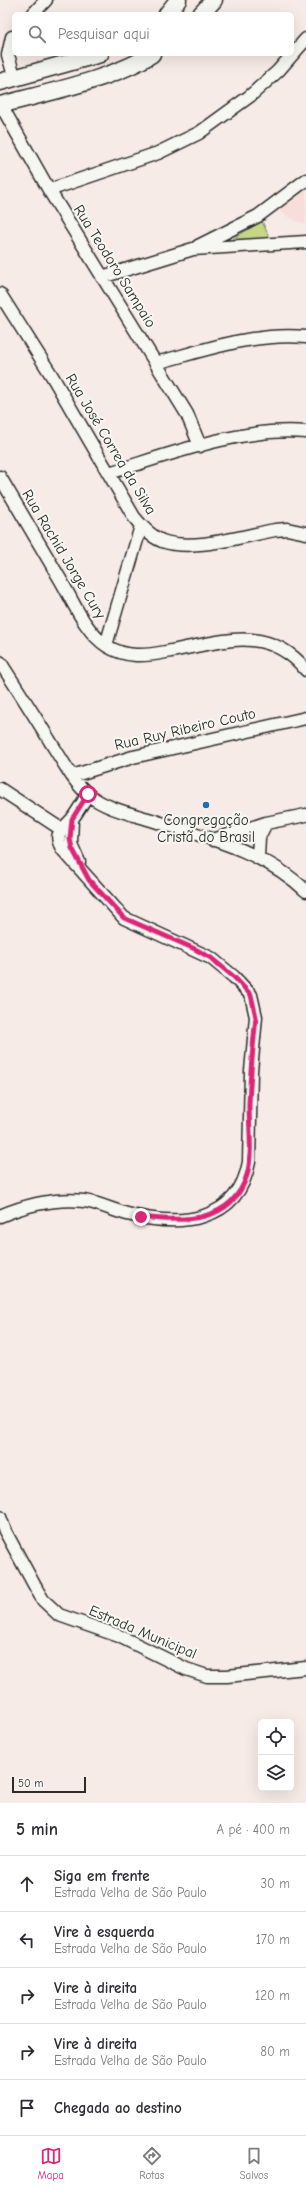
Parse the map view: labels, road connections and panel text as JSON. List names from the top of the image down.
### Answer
{
  "streets": {
    "street": [
      "Rua Teodoro Sampaio",
      "Rua José Correa da Silva",
      "Rua Rachid Jorge Cury",
      "Rua Ruy Ribeiro Couto",
      "Estrada Municipal"
    ]
  },
  "places": ["Congregação Cristã do Brasil"],
  "scale_bar": "50 m",
  "page": {
    "search": "Pesquisar aqui",
    "scale": "50 m",
    "heading": ["5 min", "A pé · 400 m"],
    "list": [
      ["Siga em frente", "Estrada Velha de São Paulo", "30 m"],
      ["Vire à esquerda", "Estrada Velha de São Paulo", "170 m"],
      ["Vire à direita", "Estrada Velha de São Paulo", "120 m"],
      ["Vire à direita", "Estrada Velha de São Paulo", "80 m"],
      "Chegada ao destino"
    ],
    "nav": ["Mapa", "Rotas", "Salvos"]
  }
}
